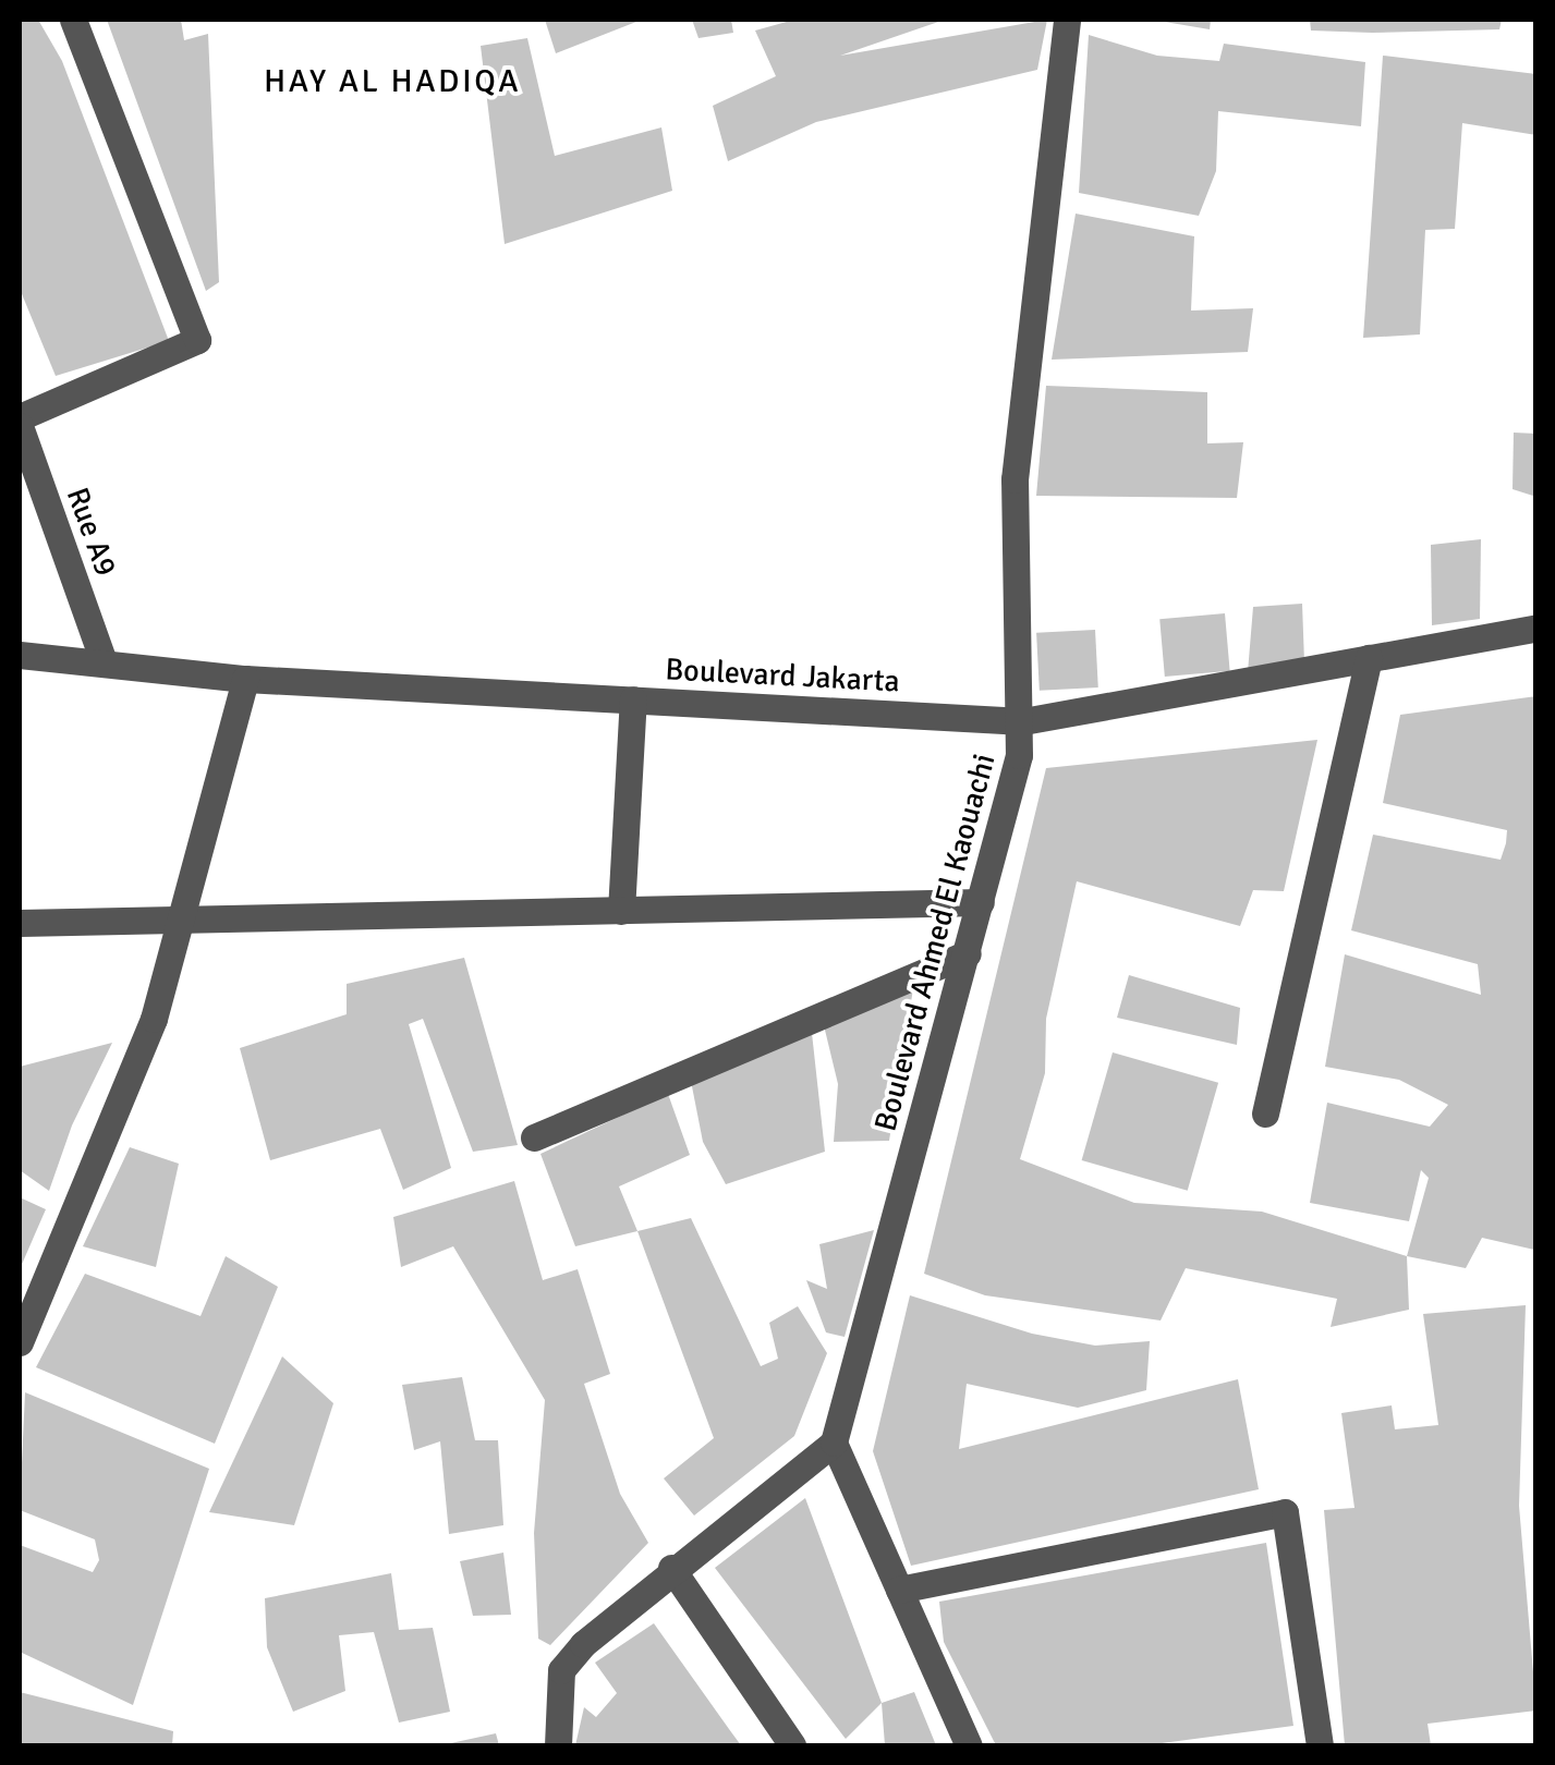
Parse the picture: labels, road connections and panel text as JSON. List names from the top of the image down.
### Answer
{
  "streets": {
    "street": ["Rue A9", "Boulevard Jakarta", "Boulevard Ahmed El Kaouachi"]
  },
  "crossings": [
    ["Rue A9", "Boulevard Jakarta"],
    ["Boulevard Jakarta", "Boulevard Ahmed El Kaouachi"]
  ],
  "districts": ["HAY AL HADIQA"]
}
